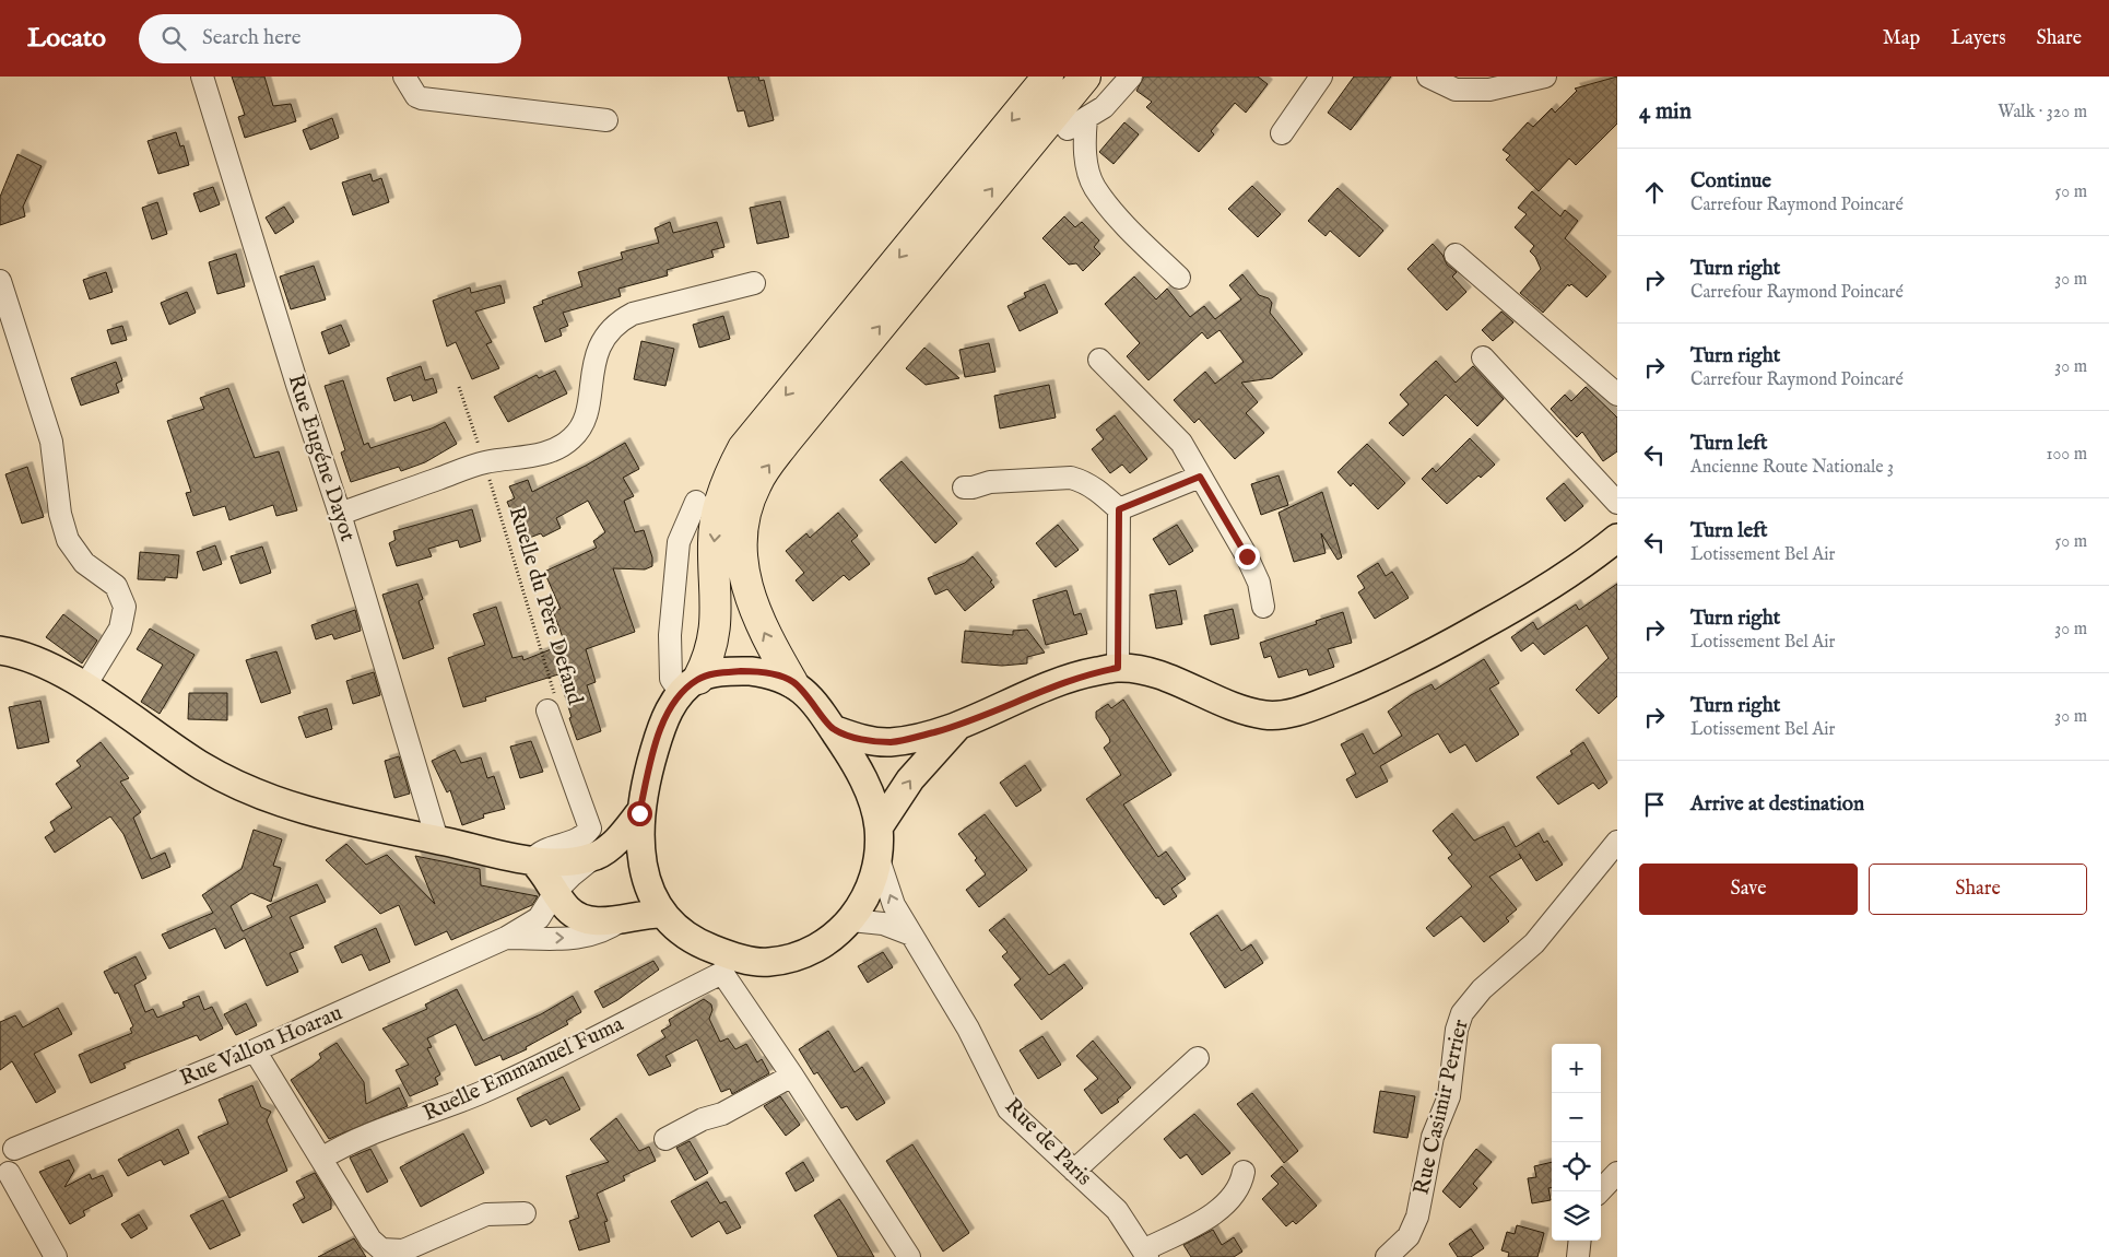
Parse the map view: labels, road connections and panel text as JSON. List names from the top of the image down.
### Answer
{
  "streets": {
    "street": [
      "Rue Eugéne Dayot",
      "Rue Vallon Hoarau",
      "Ruelle Emmanuel Fuma",
      "Rue Casimir Perrier",
      "Rue de Paris"
    ],
    "path": ["Ruelle du Père Defaud"]
  },
  "page": {
    "header": "Locato",
    "search": "Search here",
    "nav": ["Map", "Layers", "Share"],
    "heading": ["4 min", "Walk · 320 m"],
    "list": [
      ["Continue", "Carrefour Raymond Poincaré", "50 m"],
      ["Turn right", "Carrefour Raymond Poincaré", "30 m"],
      ["Turn right", "Carrefour Raymond Poincaré", "30 m"],
      ["Turn left", "Ancienne Route Nationale 3", "100 m"],
      ["Turn left", "Lotissement Bel Air", "50 m"],
      ["Turn right", "Lotissement Bel Air", "30 m"],
      ["Turn right", "Lotissement Bel Air", "30 m"],
      "Arrive at destination"
    ],
    "buttons": ["Save", "Share"],
    "map_buttons": ["+", "−"]
  }
}
